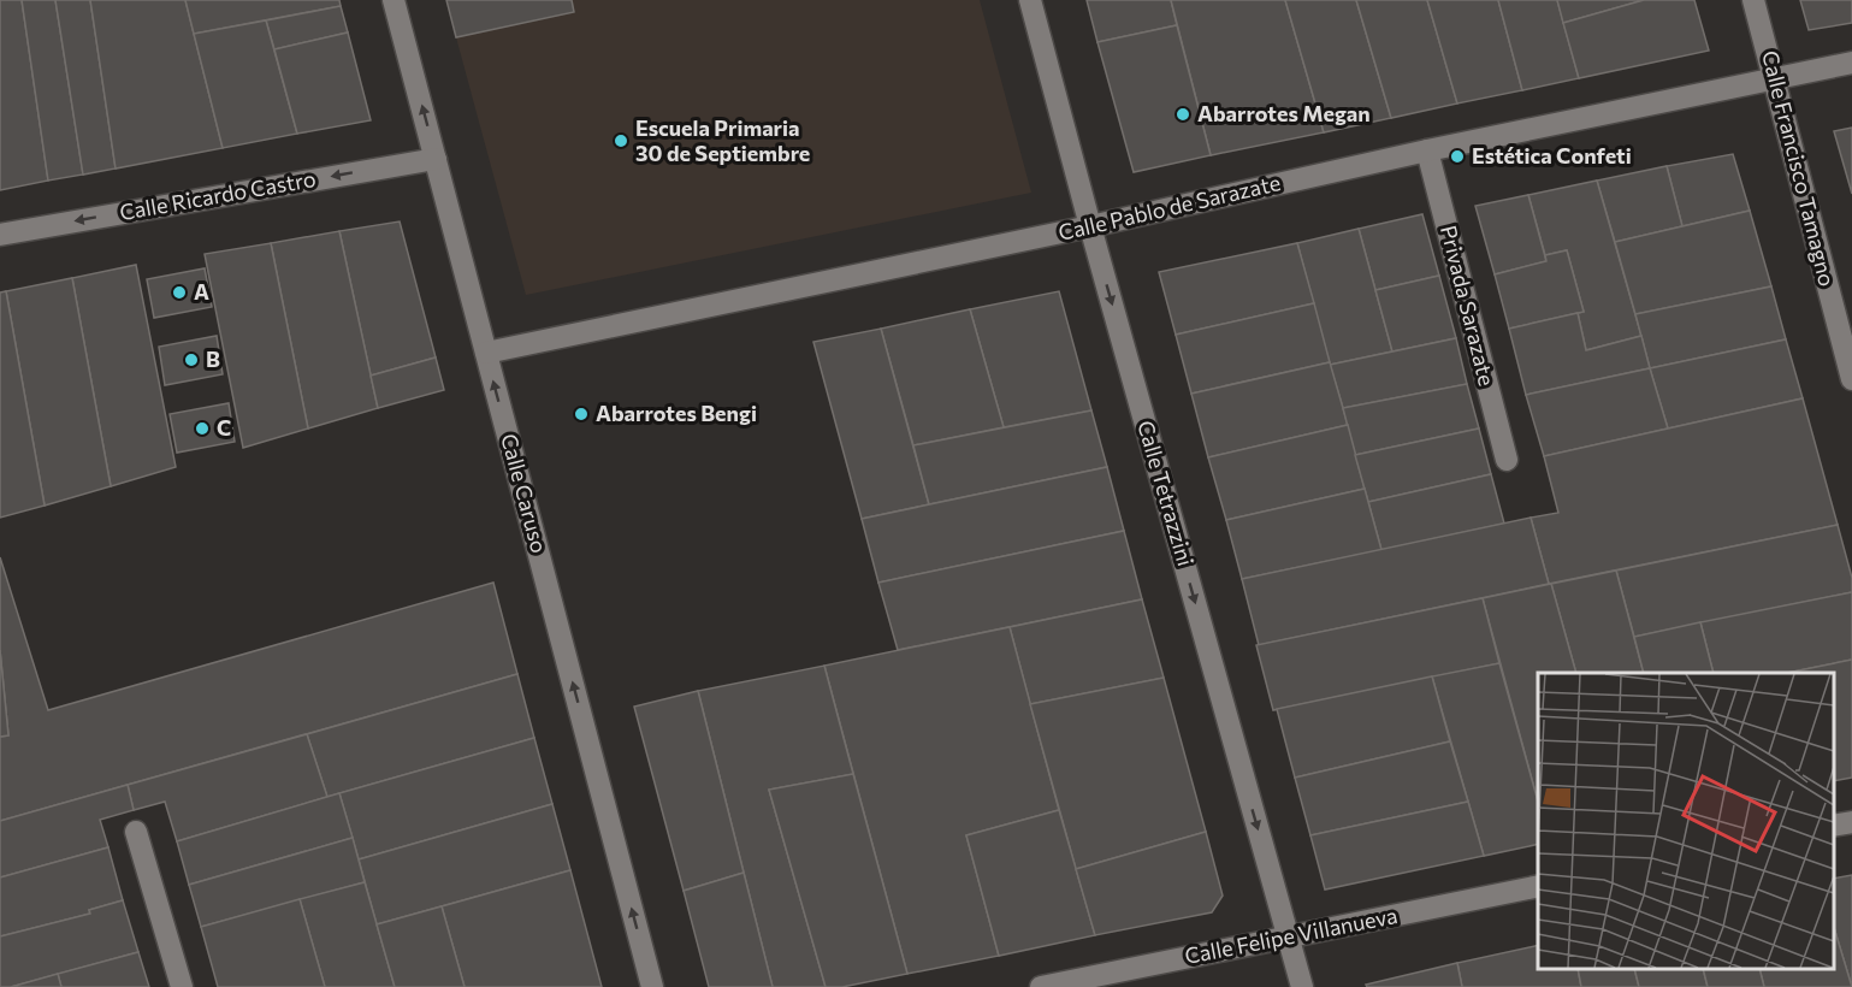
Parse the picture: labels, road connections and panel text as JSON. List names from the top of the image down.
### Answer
{
  "streets": {
    "street": [
      "Calle Francisco Tamagno",
      "Calle Ricardo Castro",
      "Calle Pablo de Sarazate",
      "Privada Sarazate",
      "Calle Caruso",
      "Calle Tetrazzini",
      "Calle Felipe Villanueva"
    ]
  },
  "crossings": [
    ["Calle Francisco Tamagno", "Calle Pablo de Sarazate"],
    ["Calle Ricardo Castro", "Calle Caruso"],
    ["Calle Pablo de Sarazate", "Privada Sarazate"],
    ["Calle Pablo de Sarazate", "Calle Caruso"],
    ["Calle Pablo de Sarazate", "Calle Tetrazzini"],
    ["Calle Tetrazzini", "Calle Felipe Villanueva"]
  ],
  "one_way": ["Calle Ricardo Castro", "Calle Caruso", "Calle Tetrazzini"],
  "places": [
    "Abarrotes Megan",
    "Escuela Primaria 30 de Septiembre",
    "Estética Confeti",
    "A",
    "B",
    "Abarrotes Bengi",
    "C"
  ]
}
